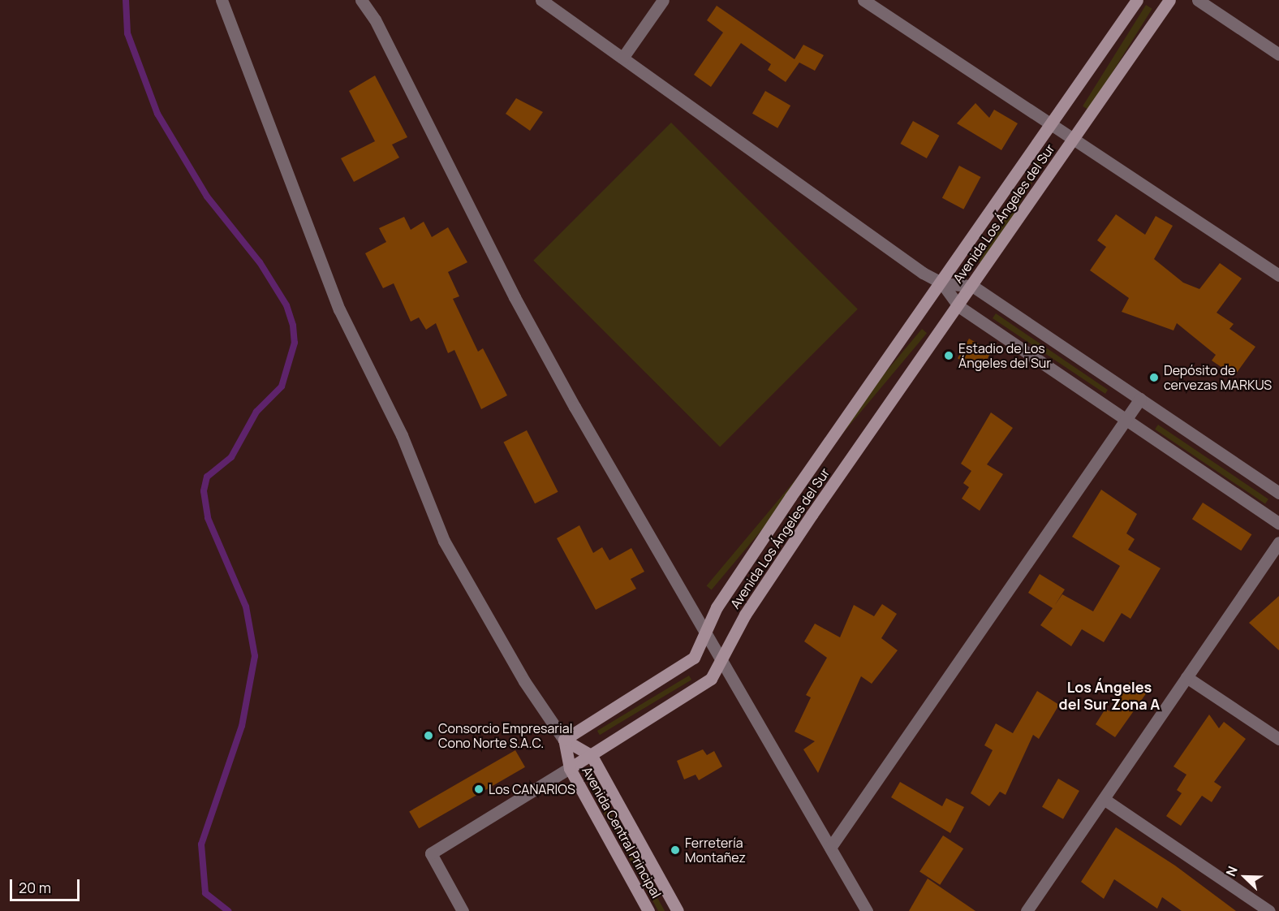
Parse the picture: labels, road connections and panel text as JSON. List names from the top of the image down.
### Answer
{
  "streets": {
    "street": ["Avenida Los Ángeles del Sur", "Avenida Central Principal"]
  },
  "crossings": [
    ["Avenida Los Ángeles del Sur", "Avenida Central Principal"]
  ],
  "districts": ["Los Ángeles del Sur Zona A"],
  "places": [
    "Estadio de Los Ángeles del Sur",
    "Depósito de cervezas MARKUS",
    "Consorcio Empresarial Cono Norte S.A.C.",
    "Los CANARIOS",
    "Ferretería Montañez"
  ],
  "scale_bar": "20 m",
  "north": "top left"
}
